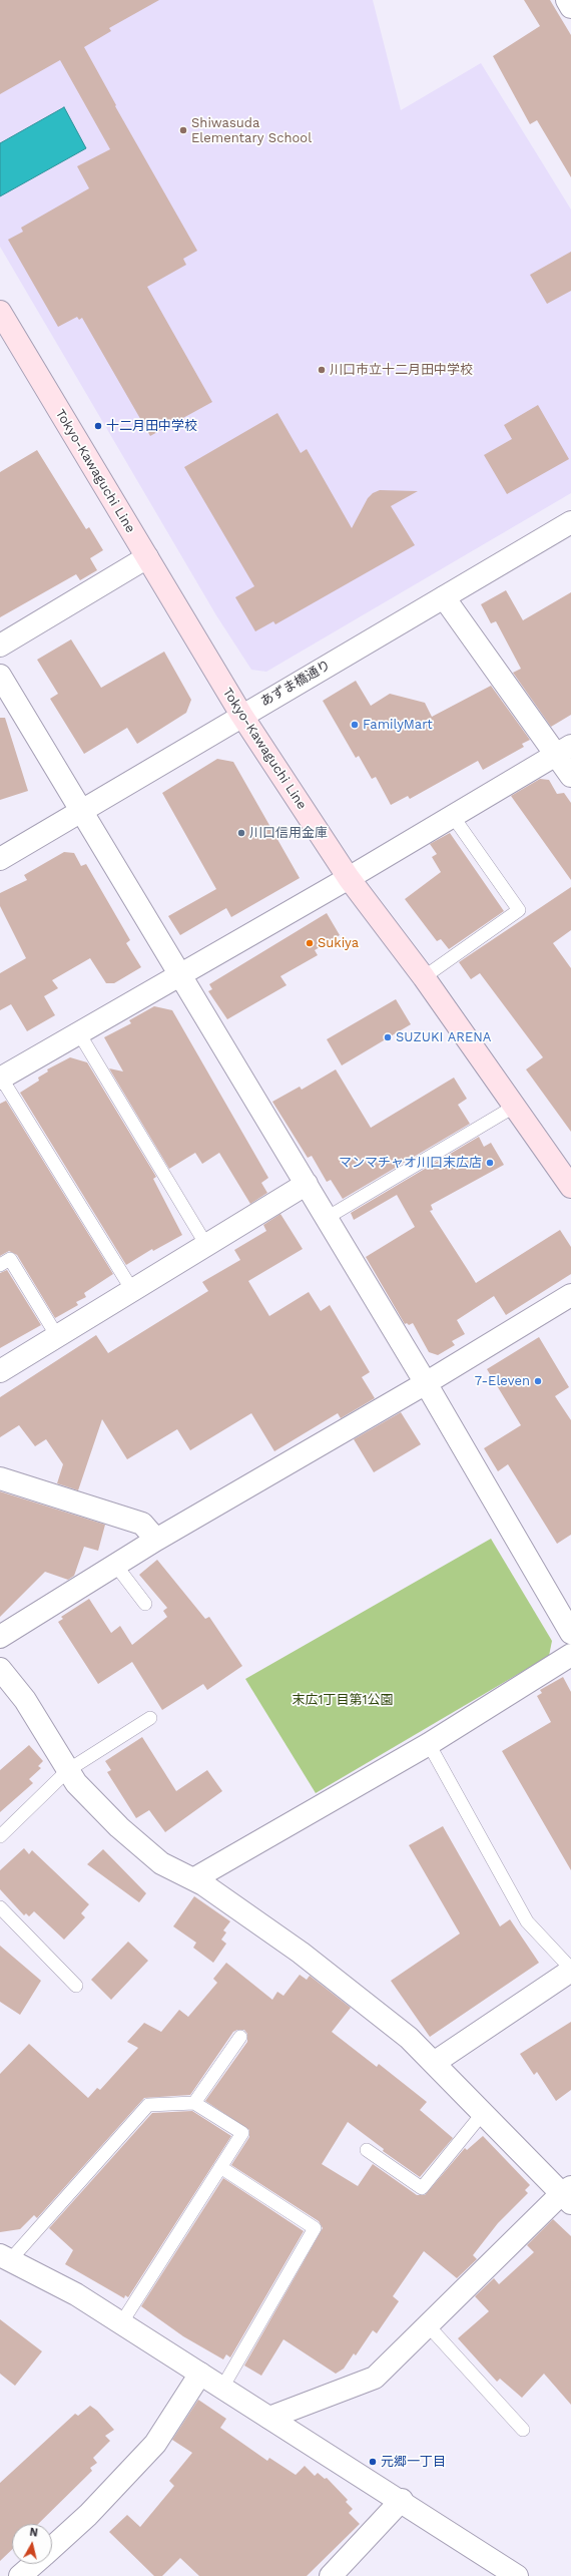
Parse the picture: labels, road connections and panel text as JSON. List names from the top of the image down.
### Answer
{
  "streets": {
    "main road": ["Tokyo-Kawaguchi Line"],
    "street": ["あずま橋通り"]
  },
  "crossings": [
    ["Tokyo-Kawaguchi Line", "あずま橋通り"]
  ],
  "parks": ["末広1丁目第1公園"],
  "places": [
    "Shiwasuda Elementary School",
    "川口市立十二月田中学校",
    "十二月田中学校",
    "FamilyMart",
    "川口信用金庫",
    "Sukiya",
    "SUZUKI ARENA",
    "マンマチャオ川口末広店",
    "7-Eleven",
    "元郷一丁目"
  ],
  "north": "top"
}
